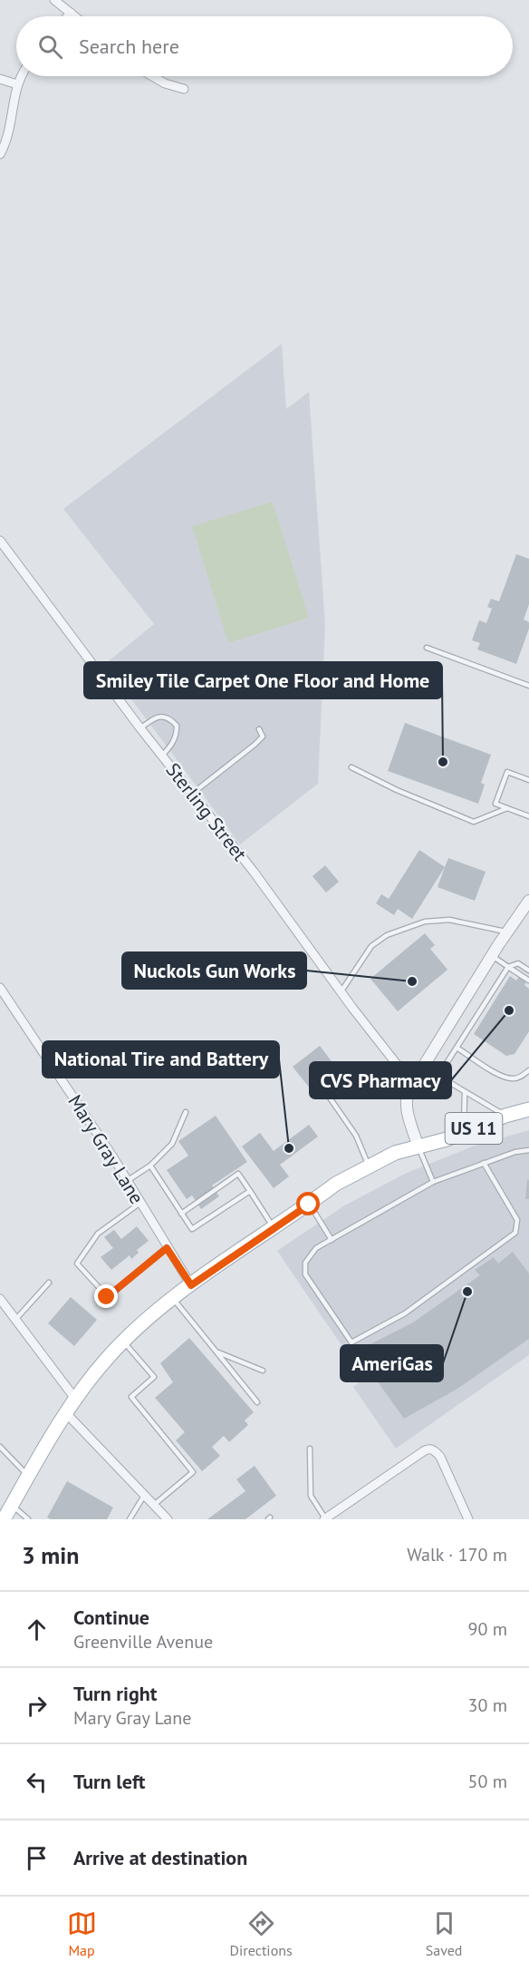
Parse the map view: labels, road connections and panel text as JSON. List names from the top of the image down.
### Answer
{
  "streets": {
    "main road": ["US 11"],
    "street": ["Sterling Street", "Mary Gray Lane"]
  },
  "crossings": [
    ["US 11", "Mary Gray Lane"]
  ],
  "places": [
    "Smiley Tile Carpet One Floor and Home",
    "Nuckols Gun Works",
    "CVS Pharmacy",
    "National Tire and Battery",
    "AmeriGas"
  ],
  "page": {
    "search": "Search here",
    "heading": ["3 min", "Walk · 170 m"],
    "list": [
      ["Continue", "Greenville Avenue", "90 m"],
      ["Turn right", "Mary Gray Lane", "30 m"],
      ["Turn left", "50 m"],
      "Arrive at destination"
    ],
    "nav": ["Map", "Directions", "Saved"]
  }
}
